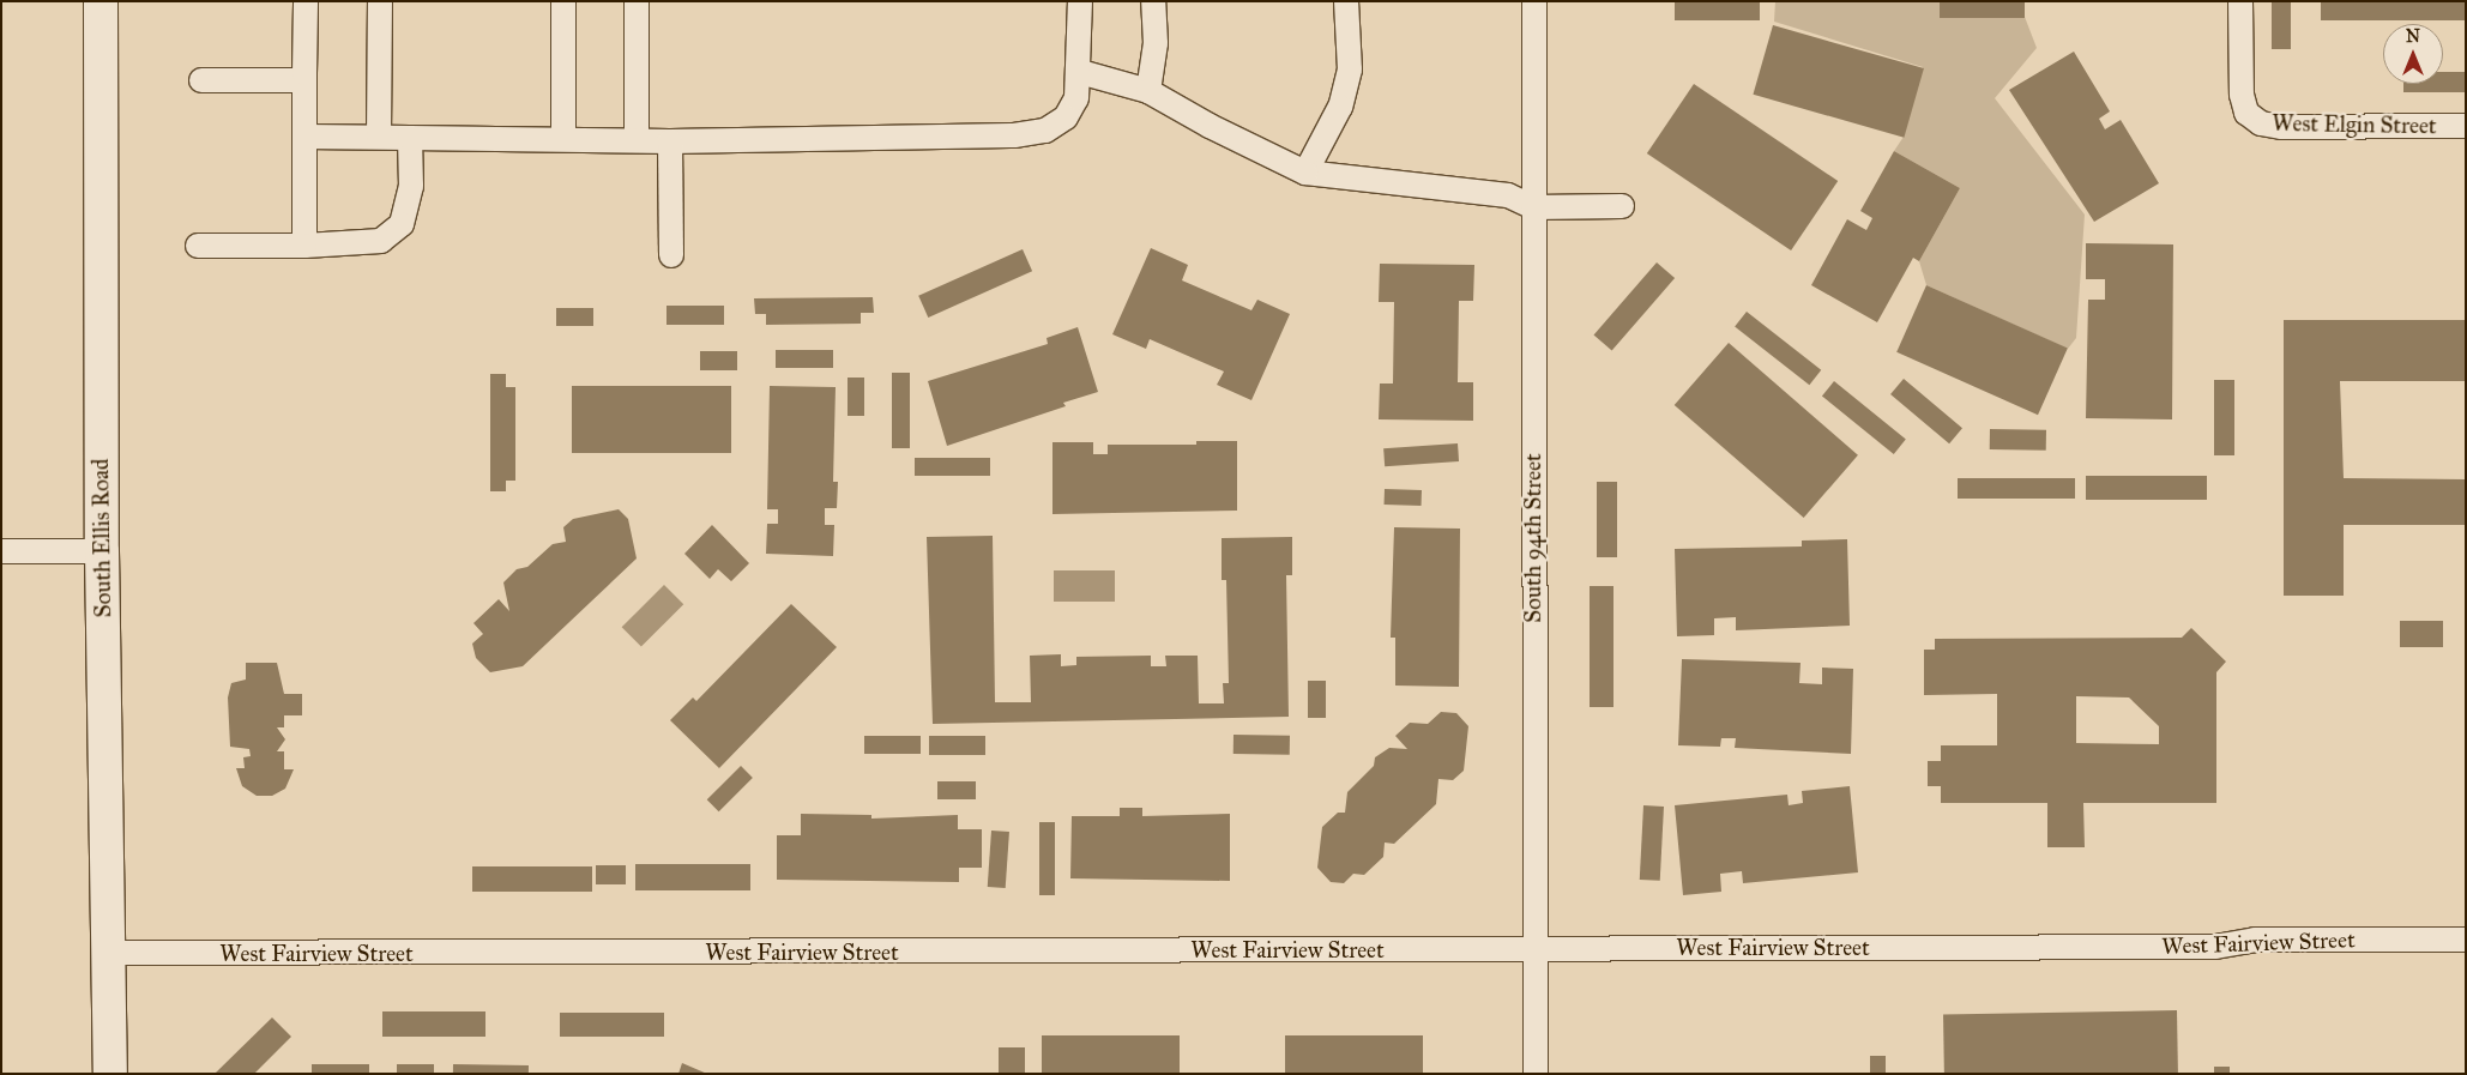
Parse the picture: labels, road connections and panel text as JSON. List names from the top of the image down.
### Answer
{
  "streets": {
    "street": [
      "West Elgin Street",
      "South Ellis Road",
      "South 94th Street",
      "West Fairview Street"
    ]
  },
  "crossings": [
    ["South Ellis Road", "West Fairview Street"],
    ["South 94th Street", "West Fairview Street"]
  ],
  "north": "top"
}
